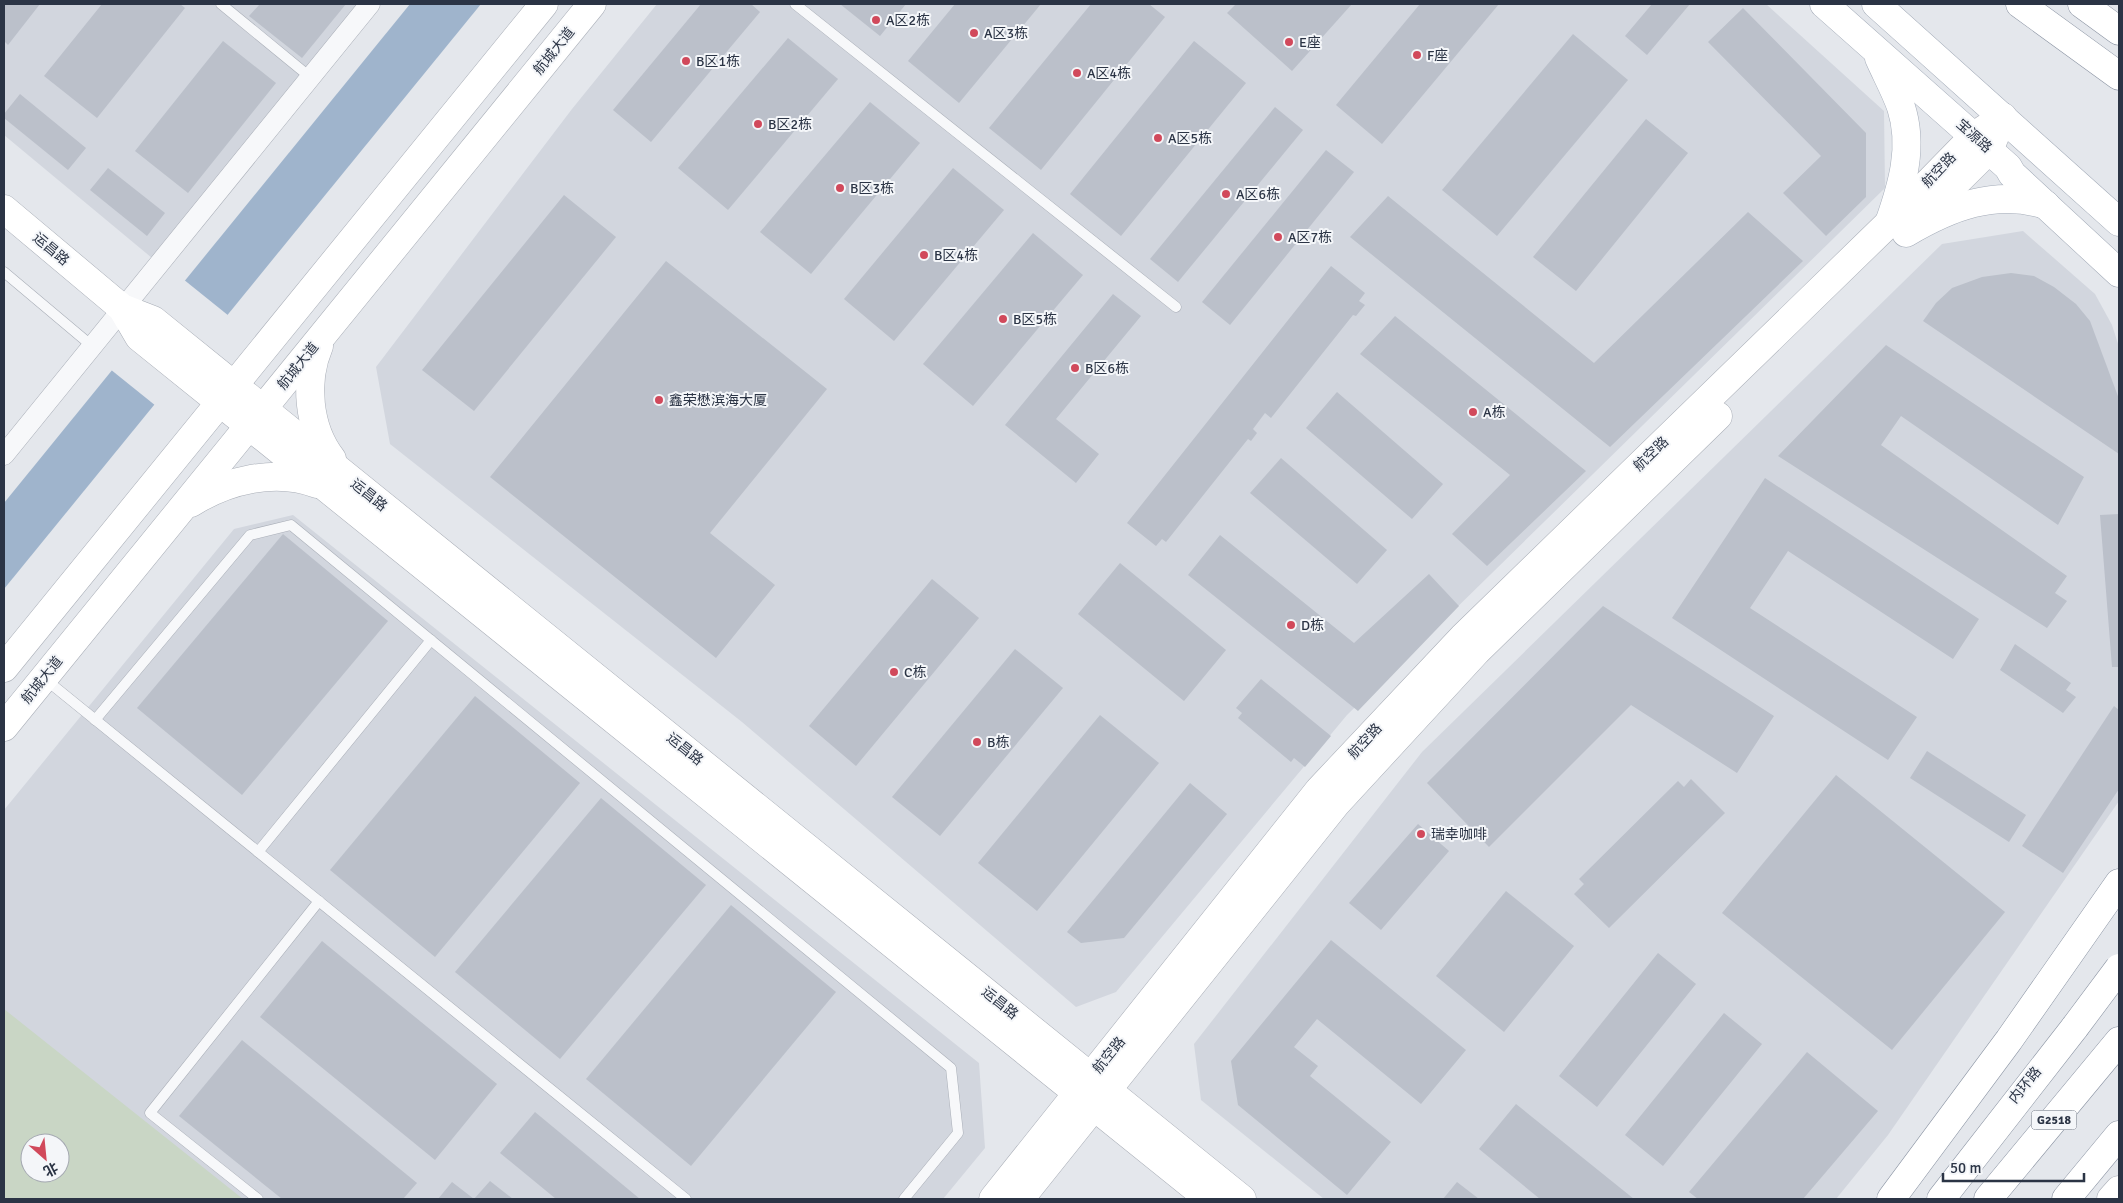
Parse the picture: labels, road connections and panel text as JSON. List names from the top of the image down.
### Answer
{
  "streets": {
    "main road": [
      "航城大道",
      "宝源路",
      "航空路",
      "运昌路",
      "内环路",
      "G2518"
    ]
  },
  "crossings": [
    ["航城大道", "运昌路"],
    ["宝源路", "航空路"],
    ["航空路", "运昌路"]
  ],
  "places": [
    "A区2栋",
    "A区3栋",
    "E座",
    "F座",
    "B区1栋",
    "A区4栋",
    "B区2栋",
    "A区5栋",
    "B区3栋",
    "A区6栋",
    "A区7栋",
    "B区4栋",
    "B区5栋",
    "B区6栋",
    "鑫荣懋滨海大厦",
    "A栋",
    "D栋",
    "C栋",
    "B栋",
    "瑞幸咖啡"
  ],
  "scale_bar": "50 m",
  "north": "bottom right"
}
